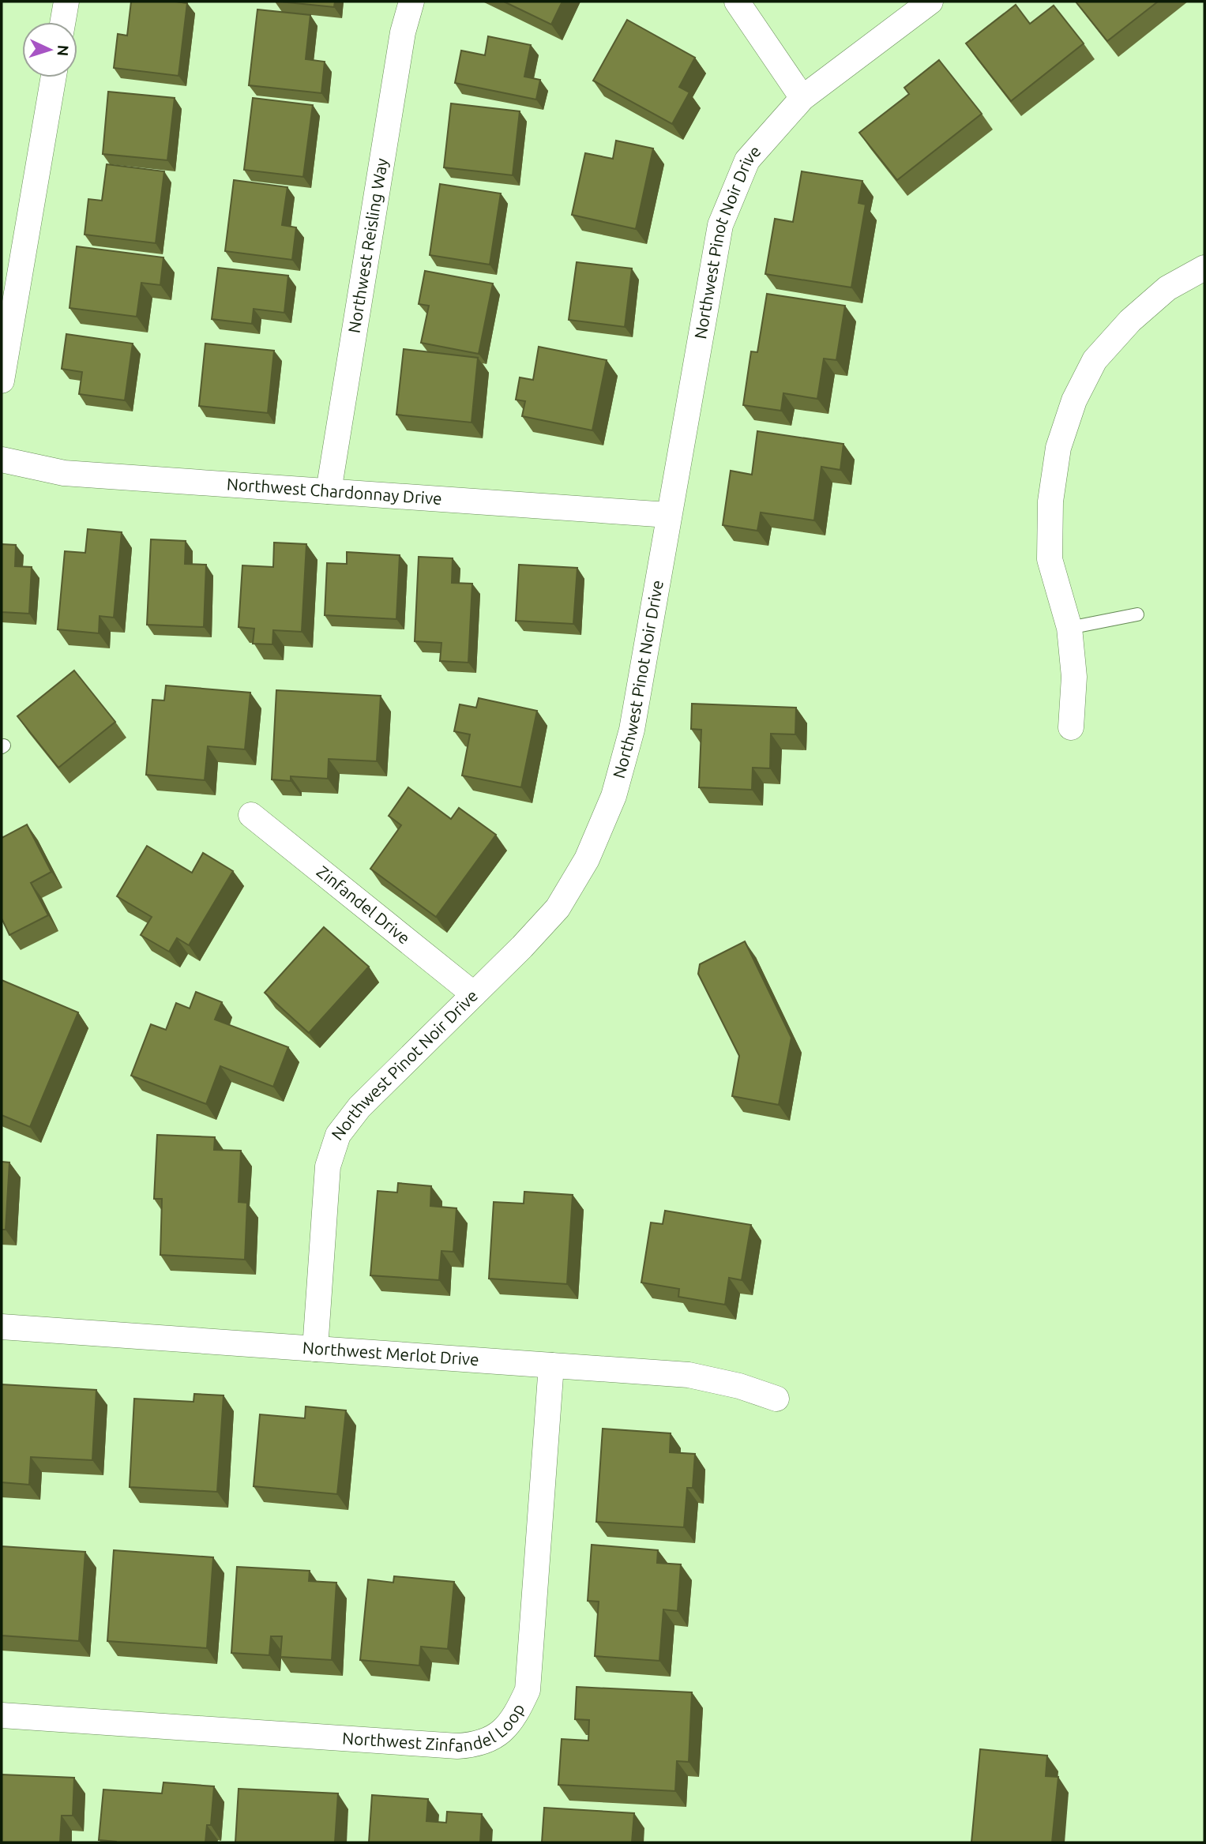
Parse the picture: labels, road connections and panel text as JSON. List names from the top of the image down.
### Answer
{
  "streets": {
    "street": [
      "Northwest Pinot Noir Drive",
      "Northwest Reisling Way",
      "Northwest Chardonnay Drive",
      "Zinfandel Drive",
      "Northwest Merlot Drive",
      "Northwest Zinfandel Loop"
    ]
  },
  "crossings": [
    ["Northwest Pinot Noir Drive", "Northwest Chardonnay Drive"],
    ["Northwest Pinot Noir Drive", "Zinfandel Drive"],
    ["Northwest Pinot Noir Drive", "Northwest Merlot Drive"],
    ["Northwest Reisling Way", "Northwest Chardonnay Drive"],
    ["Northwest Merlot Drive", "Northwest Zinfandel Loop"]
  ],
  "north": "right"
}
